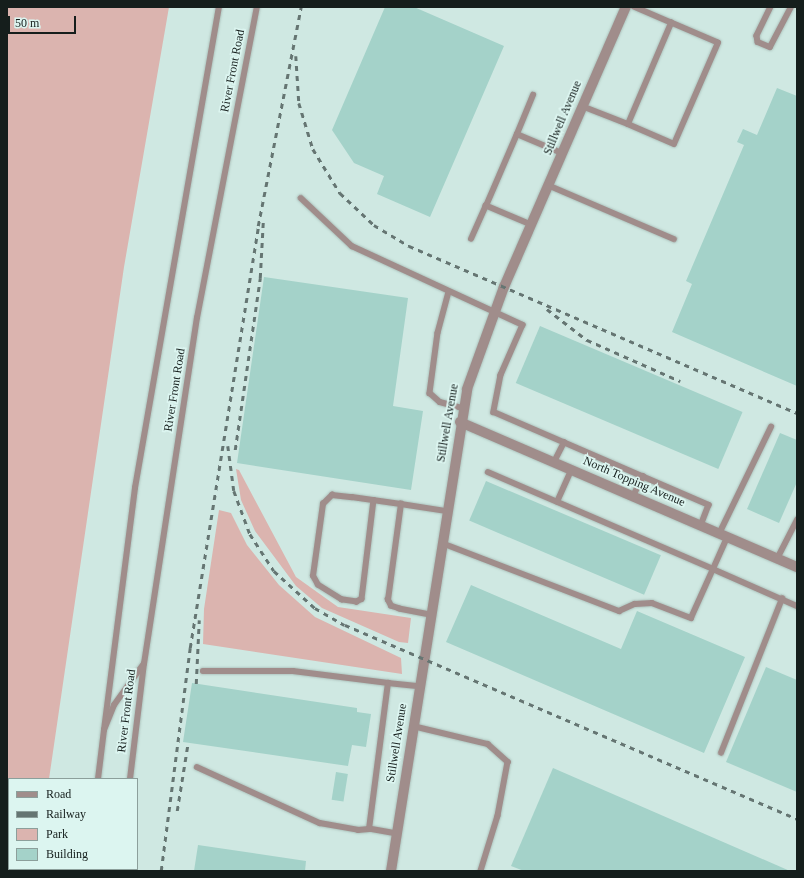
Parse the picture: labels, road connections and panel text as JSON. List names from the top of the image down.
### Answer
{
  "streets": {
    "street": ["Stillwell Avenue", "North Topping Avenue"],
    "lane": ["River Front Road"]
  },
  "crossings": [
    ["Stillwell Avenue", "North Topping Avenue"]
  ],
  "legend": [
    "Road",
    "Railway",
    "Park",
    "Building"
  ],
  "scale_bar": "50 m"
}
